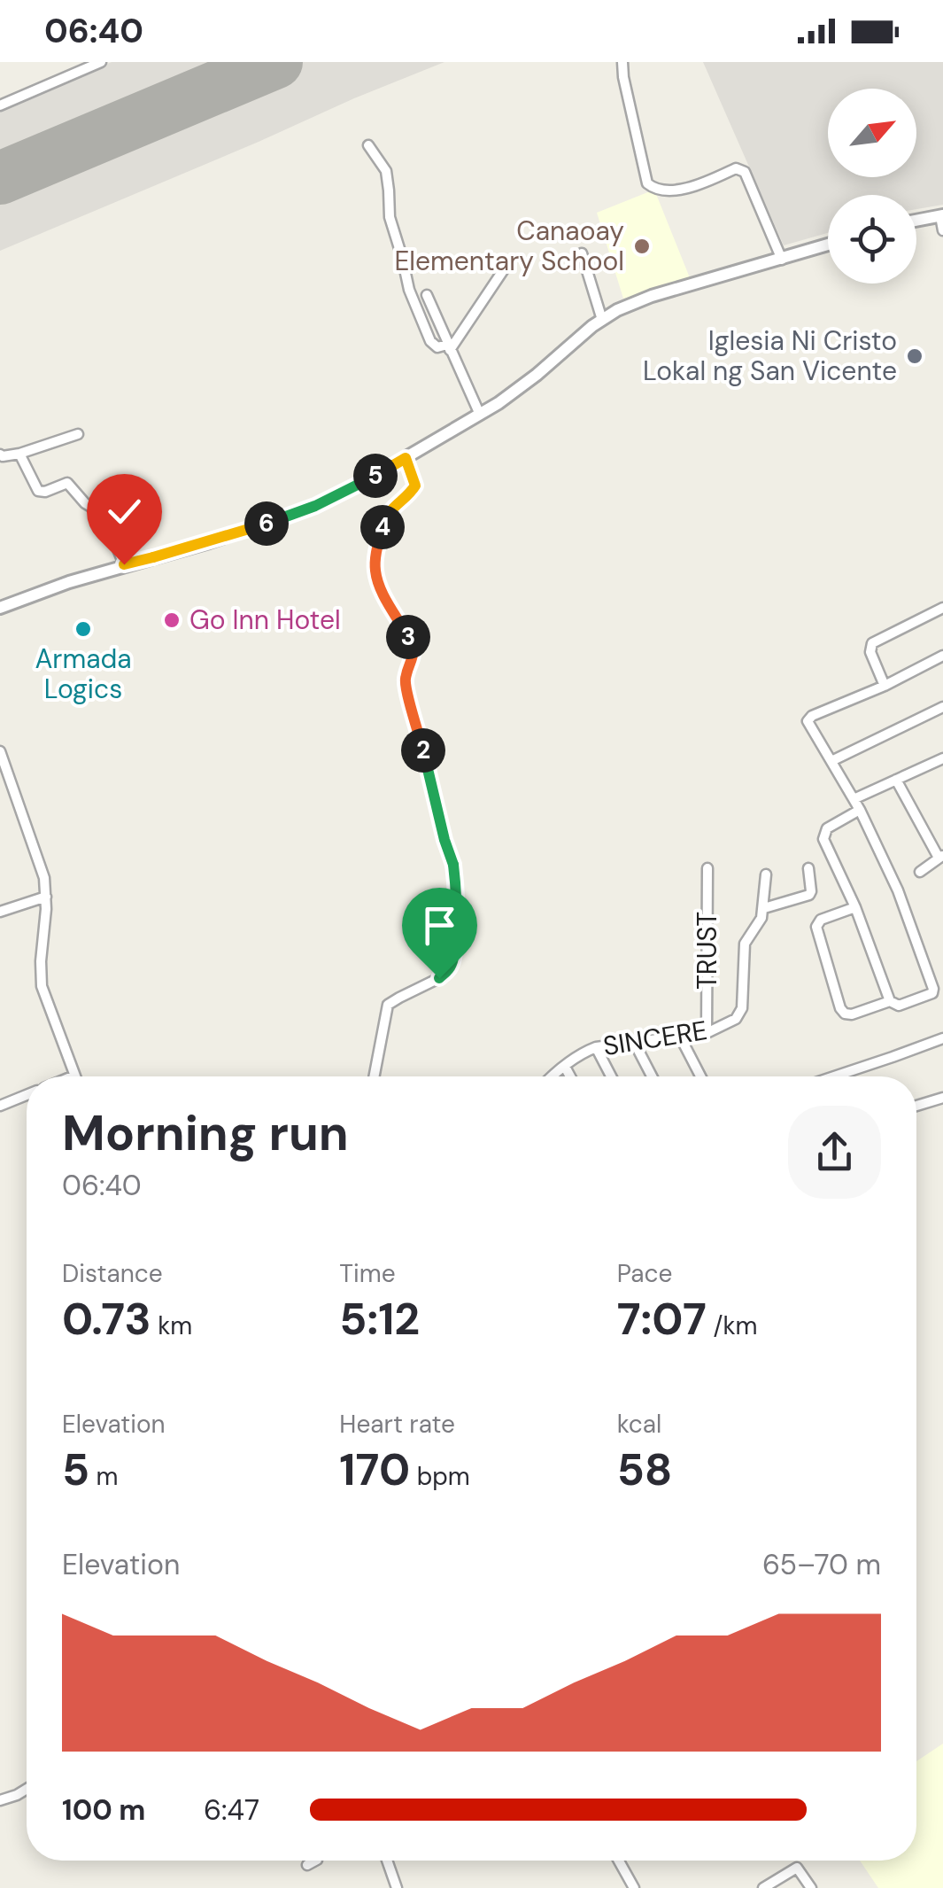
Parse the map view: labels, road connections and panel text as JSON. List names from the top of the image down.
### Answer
{
  "streets": {
    "street": ["TRUST", "SINCERE"]
  },
  "crossings": [
    ["TRUST", "SINCERE"]
  ],
  "places": [
    "Canaoay Elementary School",
    "Iglesia Ni Cristo Lokal ng San Vicente",
    "Go Inn Hotel",
    "Armada Logics"
  ],
  "north": "top right",
  "page": {
    "status": "06:40",
    "pins": [
      "5",
      "6",
      "4",
      "3",
      "2"
    ],
    "heading": ["Morning run", "06:40"],
    "stats": [
      ["Distance", "0.73 km"],
      ["Time", "5:12"],
      ["Pace", "7:07 /km"],
      ["Elevation", "5 m"],
      ["Heart rate", "170 bpm"],
      ["kcal", "58"]
    ],
    "chart": ["Elevation", "65–70 m"],
    "list": [
      {
        "name": "100 m",
        "note": "6:47"
      }
    ]
  }
}
